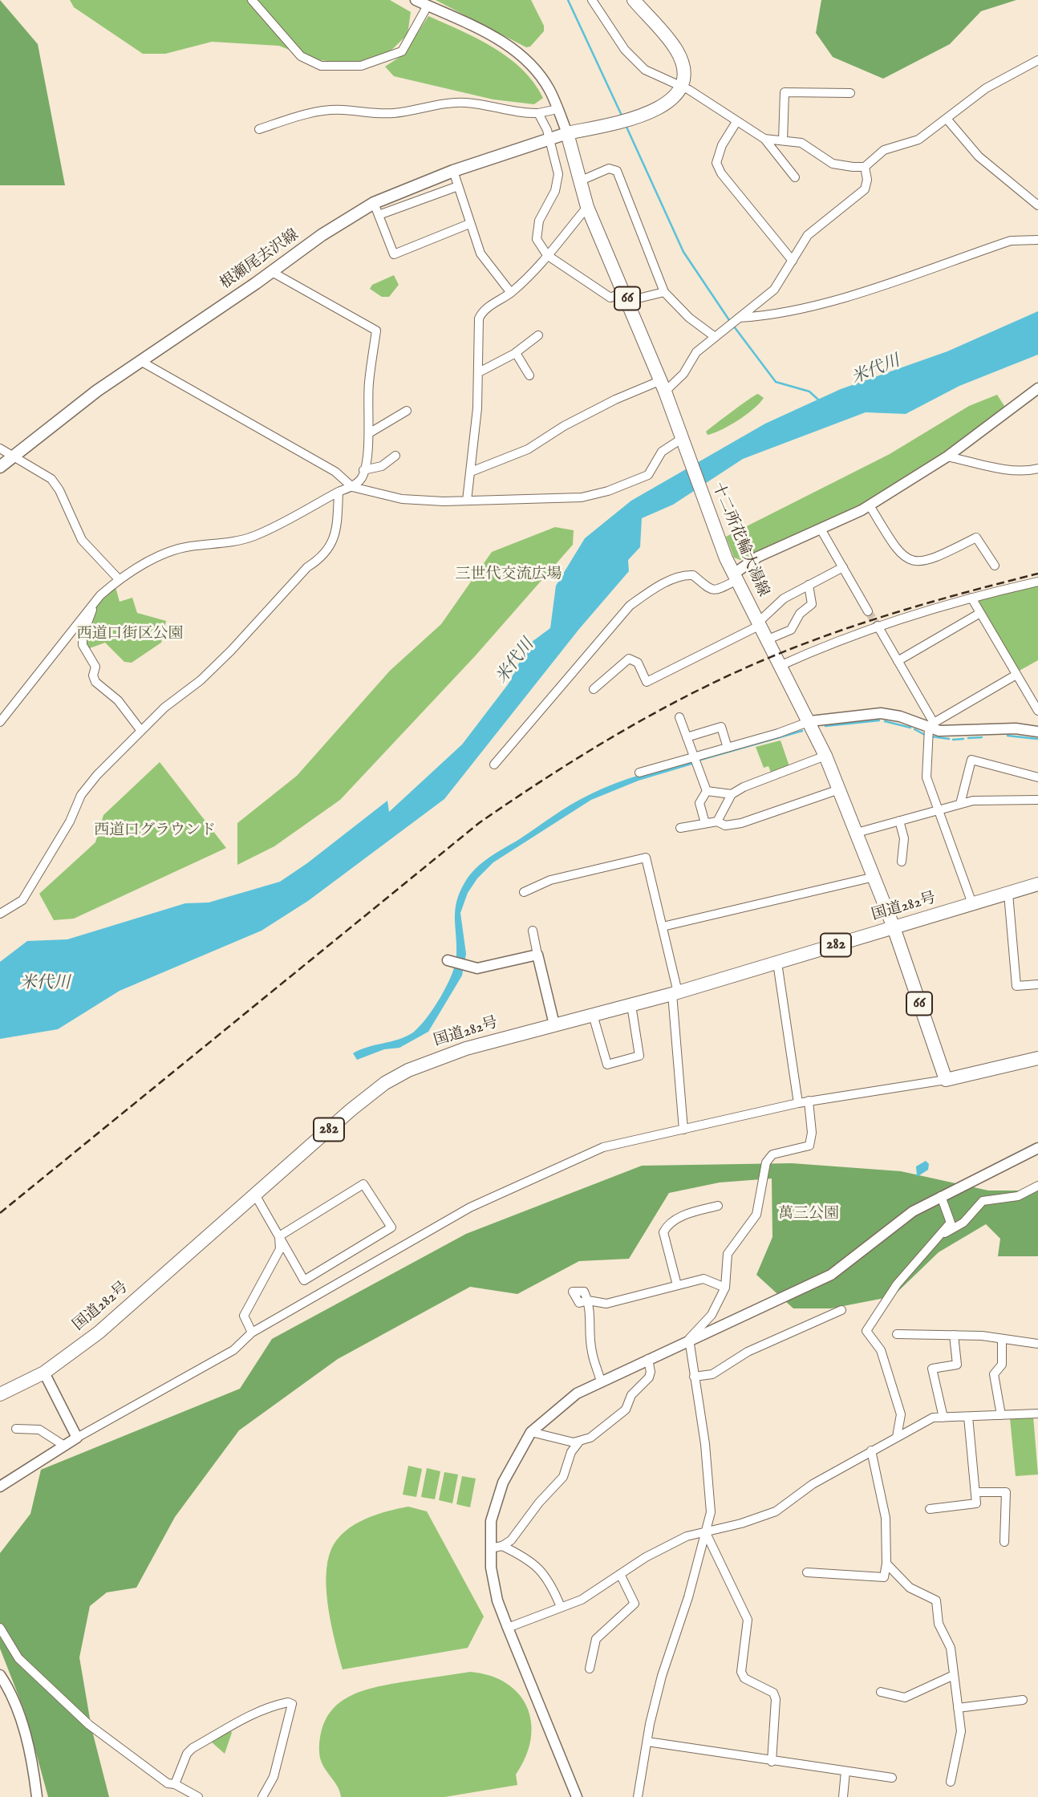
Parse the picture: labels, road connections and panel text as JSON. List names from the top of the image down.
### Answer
{
  "streets": {
    "main road": [
      "根瀬尾去沢線",
      "66",
      "十二所花輪大湯線",
      "国道282号",
      "282"
    ]
  },
  "crossings": [
    ["根瀬尾去沢線", "十二所花輪大湯線"],
    ["十二所花輪大湯線", "国道282号"]
  ],
  "water": ["米代川"],
  "parks": [
    "三世代交流広場",
    "西道口街区公園",
    "西道口グラウンド",
    "萬三公園"
  ]
}
